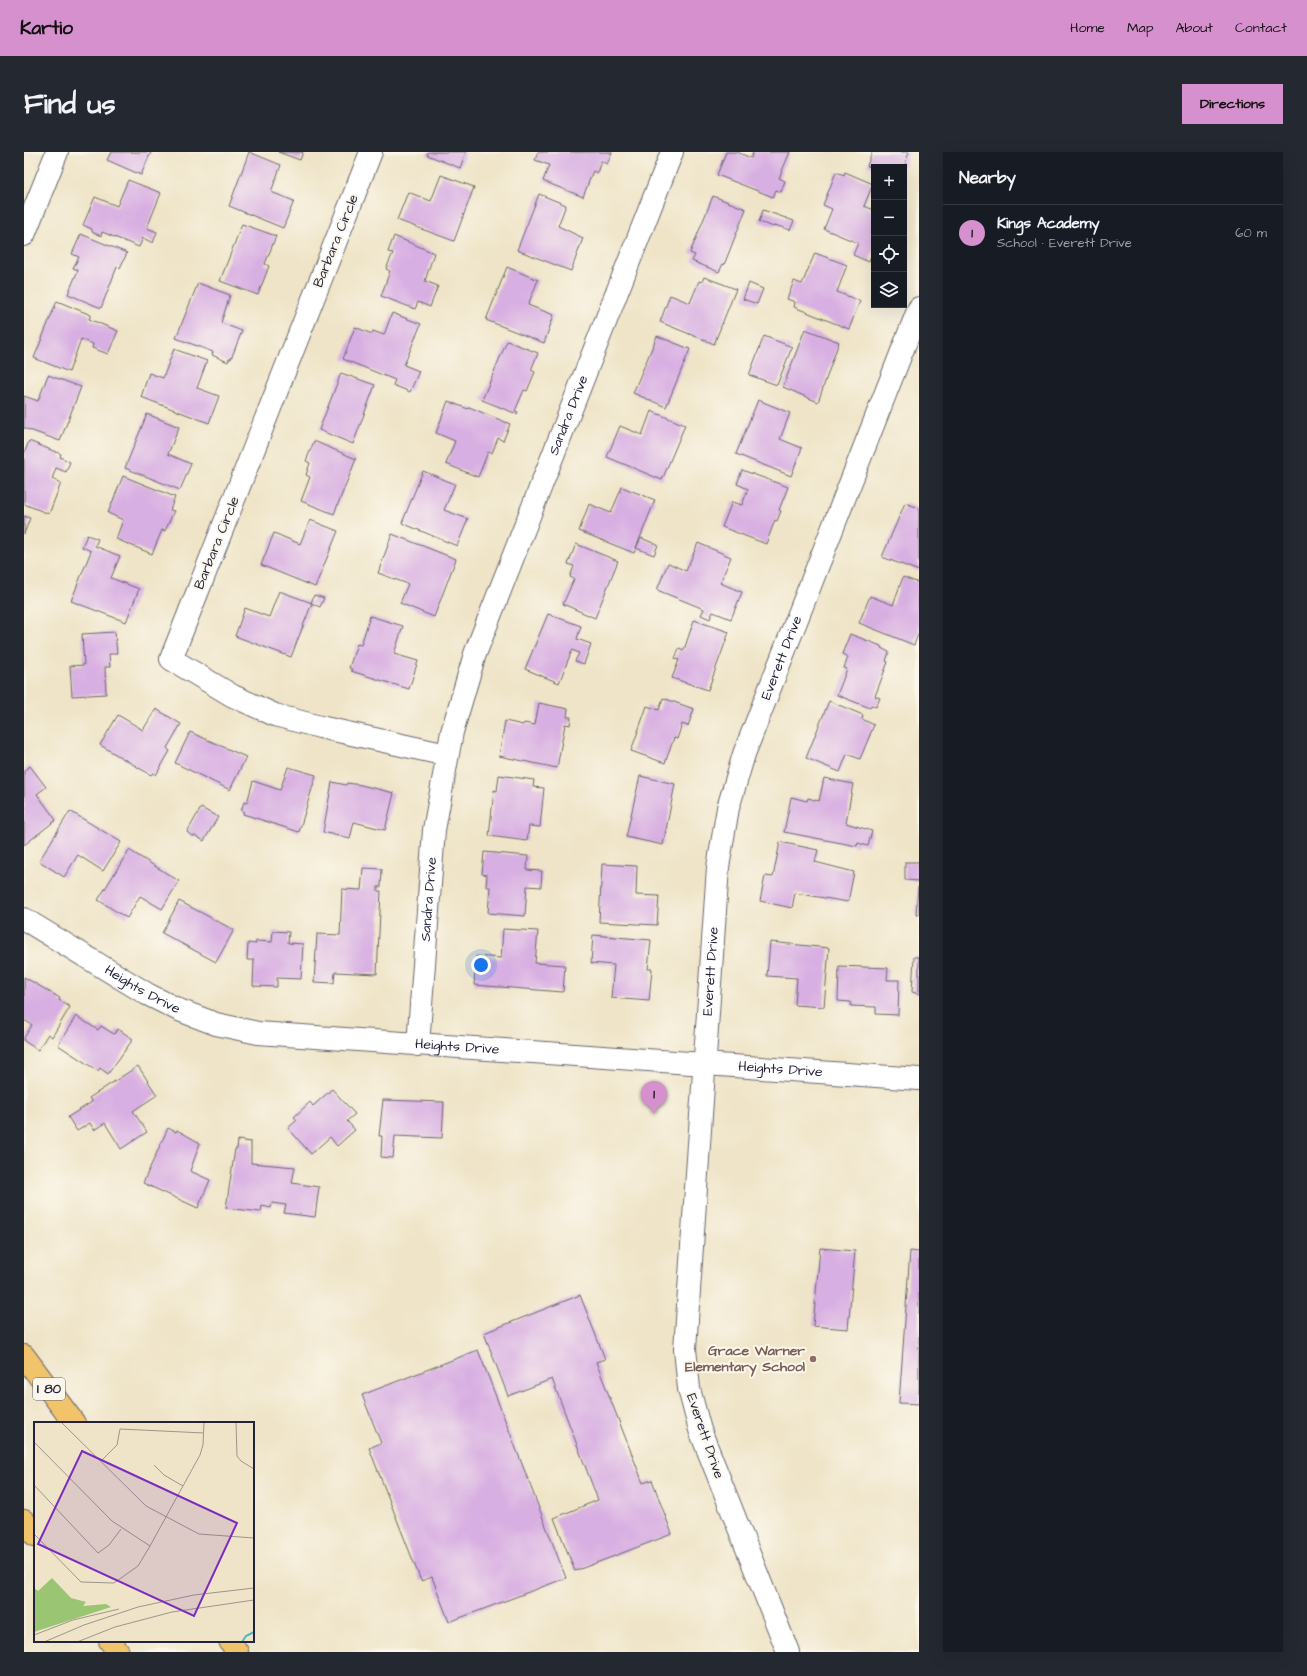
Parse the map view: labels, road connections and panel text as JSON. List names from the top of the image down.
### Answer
{
  "streets": {
    "highway": ["I 80"],
    "street": [
      "Barbara Circle",
      "Sandra Drive",
      "Everett Drive",
      "Heights Drive"
    ]
  },
  "crossings": [
    ["Barbara Circle", "Sandra Drive"],
    ["Sandra Drive", "Heights Drive"],
    ["Everett Drive", "Heights Drive"]
  ],
  "places": ["Grace Warner Elementary School"],
  "page": {
    "header": "Kartio",
    "nav": [
      "Home",
      "Map",
      "About",
      "Contact"
    ],
    "buttons": "Directions",
    "title": "Find us",
    "heading": "Nearby",
    "map_buttons": ["+", "−"],
    "list": [
      {
        "mark": "1",
        "name": "Kings Academy",
        "note": "School · Everett Drive",
        "value": "60 m"
      }
    ],
    "pins": "1"
  }
}
